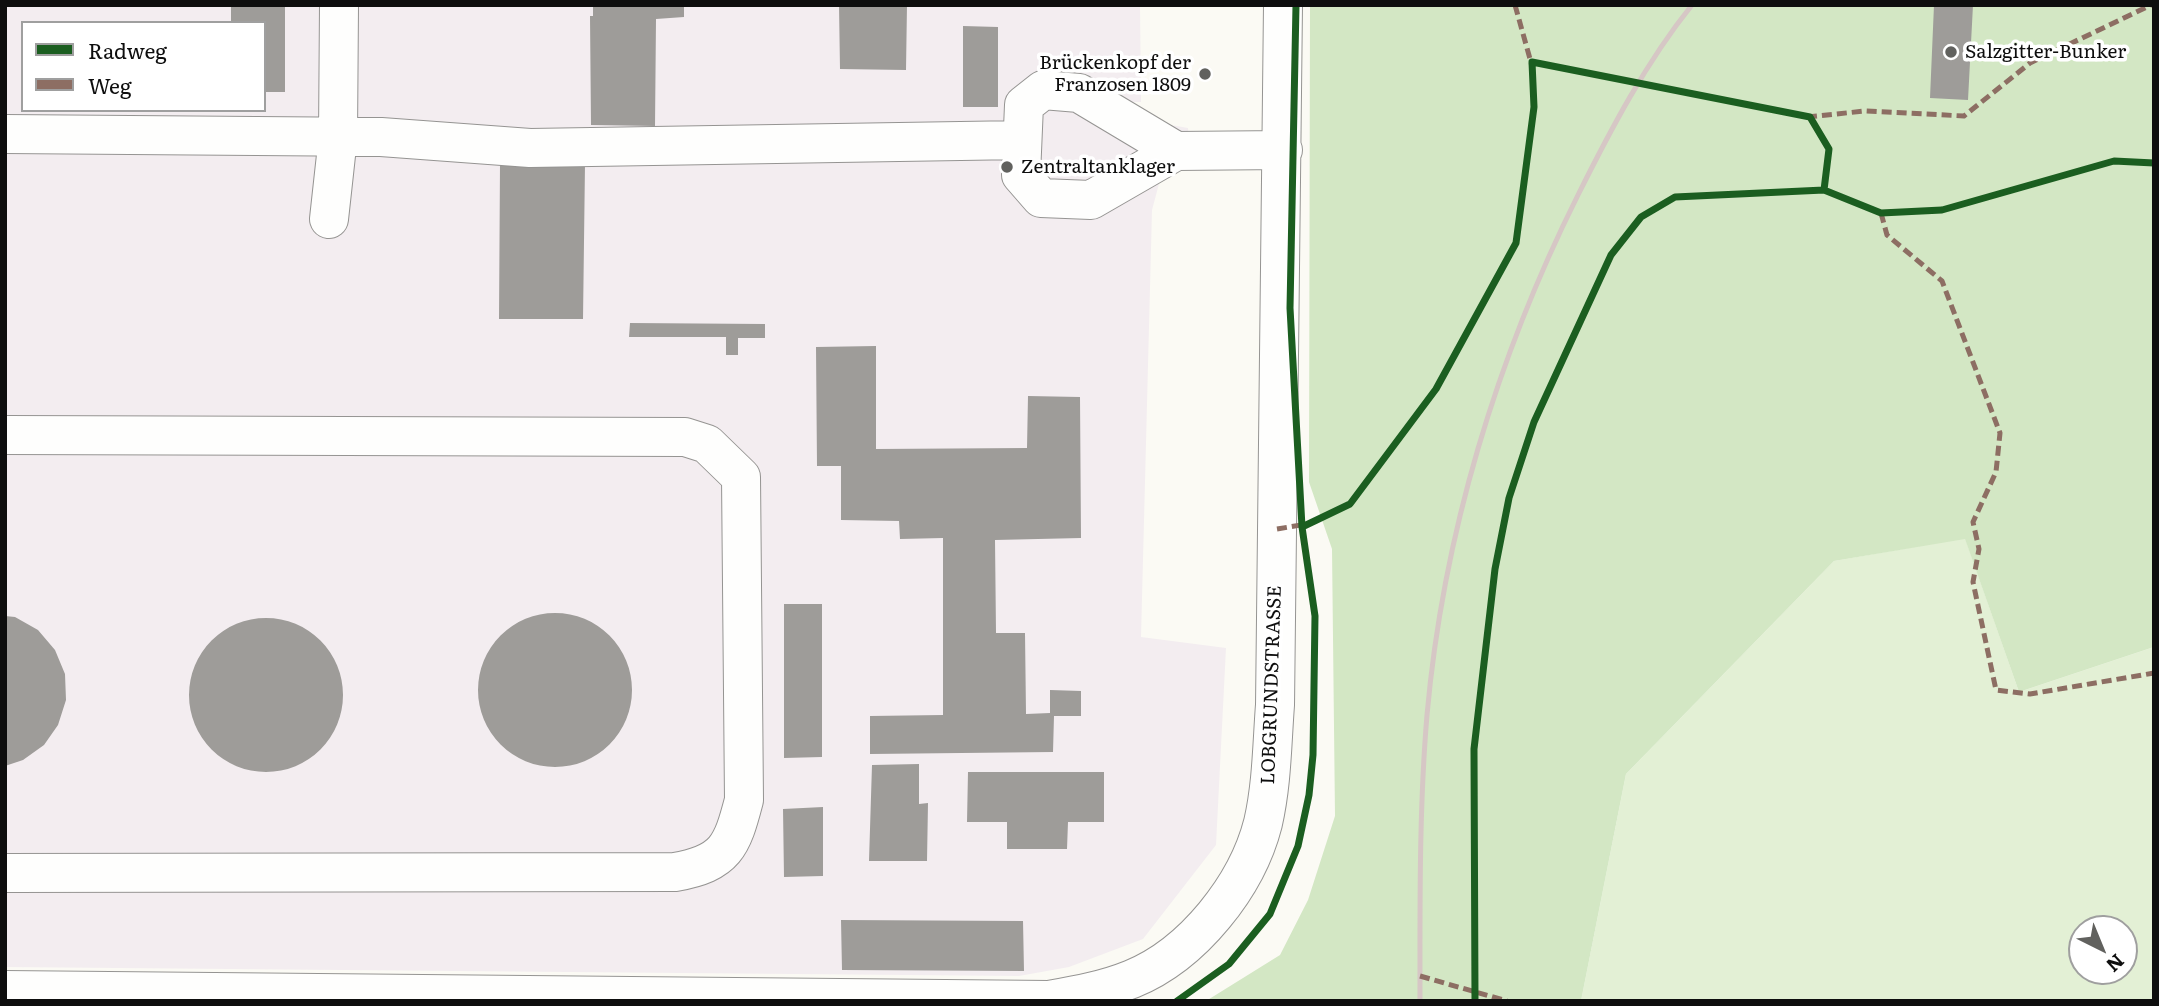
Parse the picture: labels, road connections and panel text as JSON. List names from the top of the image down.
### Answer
{
  "streets": {
    "street": ["LOBGRUNDSTRASSE"]
  },
  "places": ["Salzgitter-Bunker", "Brückenkopf der Franzosen 1809", "Zentraltanklager"],
  "legend": ["Radweg", "Weg"],
  "north": "bottom right"
}
